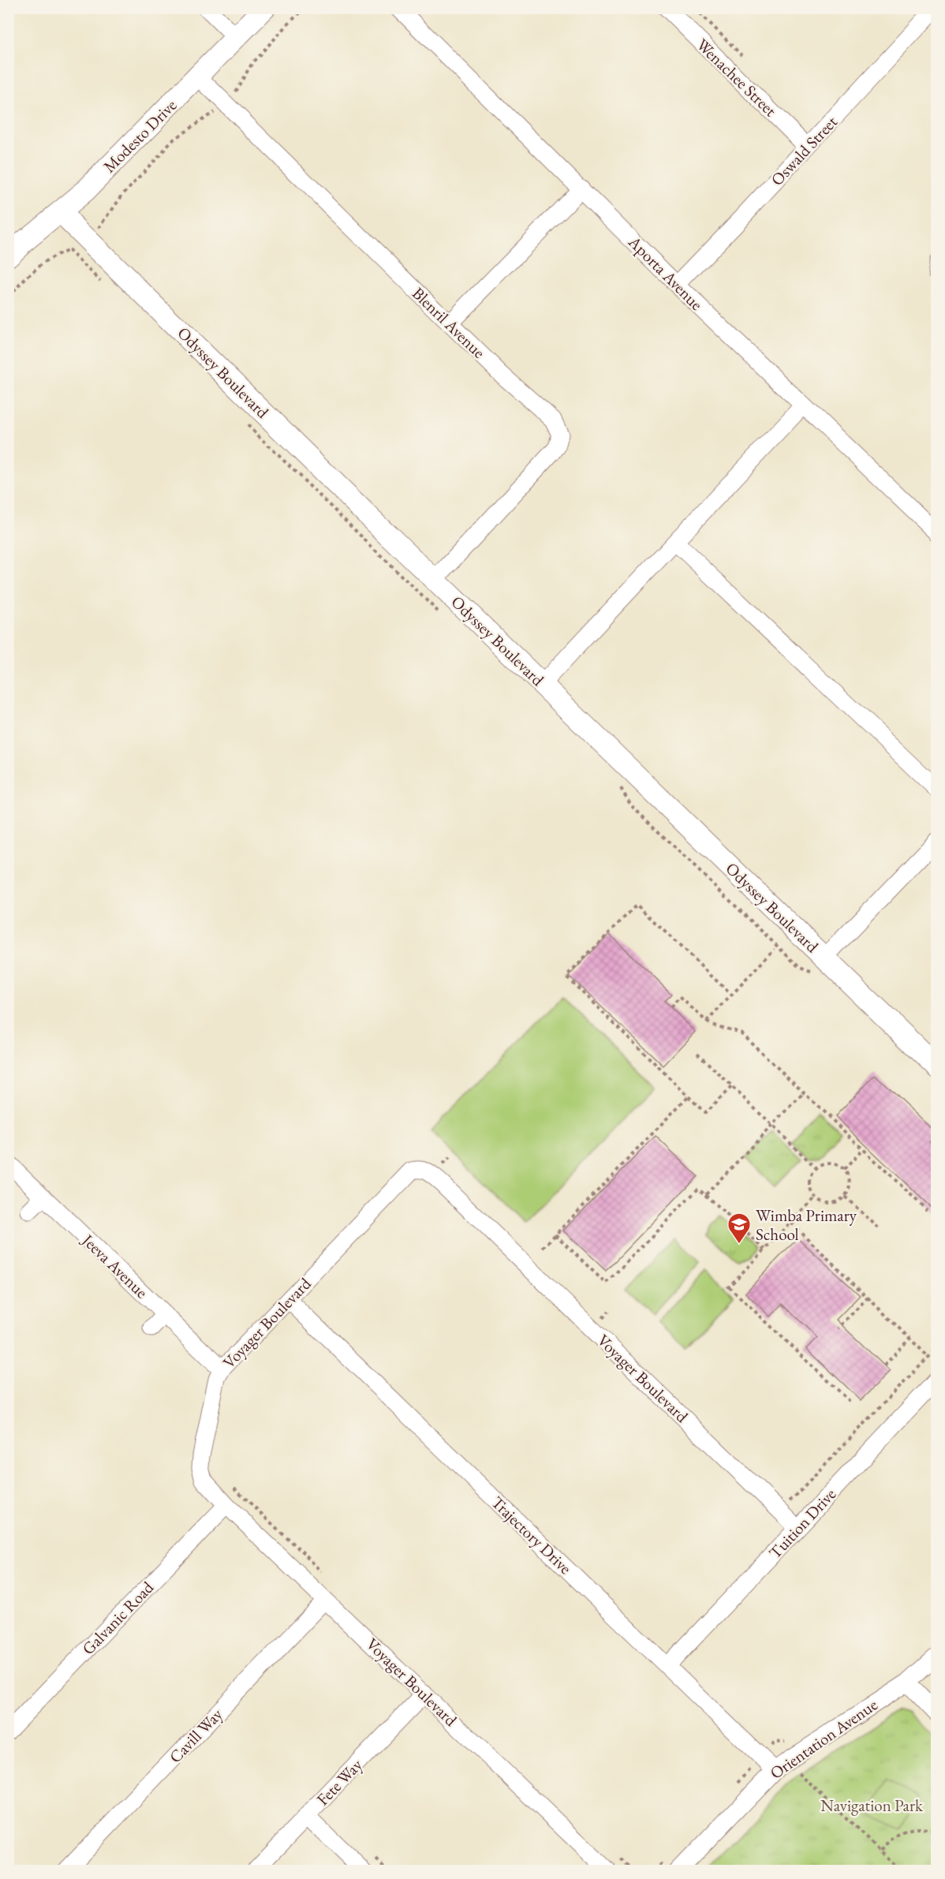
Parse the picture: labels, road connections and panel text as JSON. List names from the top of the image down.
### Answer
{
  "streets": {
    "street": [
      "Wenachee Street",
      "Modesto Drive",
      "Oswald Street",
      "Aporta Avenue",
      "Blenril Avenue",
      "Odyssey Boulevard",
      "Jeeva Avenue",
      "Voyager Boulevard",
      "Tuition Drive",
      "Trajectory Drive",
      "Galvanic Road",
      "Cavill Way",
      "Orientation Avenue",
      "Fete Way"
    ]
  },
  "crossings": [
    ["Wenachee Street", "Oswald Street"],
    ["Modesto Drive", "Blenril Avenue"],
    ["Modesto Drive", "Odyssey Boulevard"],
    ["Oswald Street", "Aporta Avenue"],
    ["Blenril Avenue", "Odyssey Boulevard"],
    ["Jeeva Avenue", "Voyager Boulevard"],
    ["Voyager Boulevard", "Tuition Drive"],
    ["Voyager Boulevard", "Trajectory Drive"],
    ["Voyager Boulevard", "Galvanic Road"],
    ["Voyager Boulevard", "Cavill Way"],
    ["Voyager Boulevard", "Fete Way"],
    ["Tuition Drive", "Trajectory Drive"],
    ["Trajectory Drive", "Orientation Avenue"]
  ],
  "parks": ["Navigation Park"],
  "places": {
    "school or university": ["Wimba Primary School"]
  }
}
